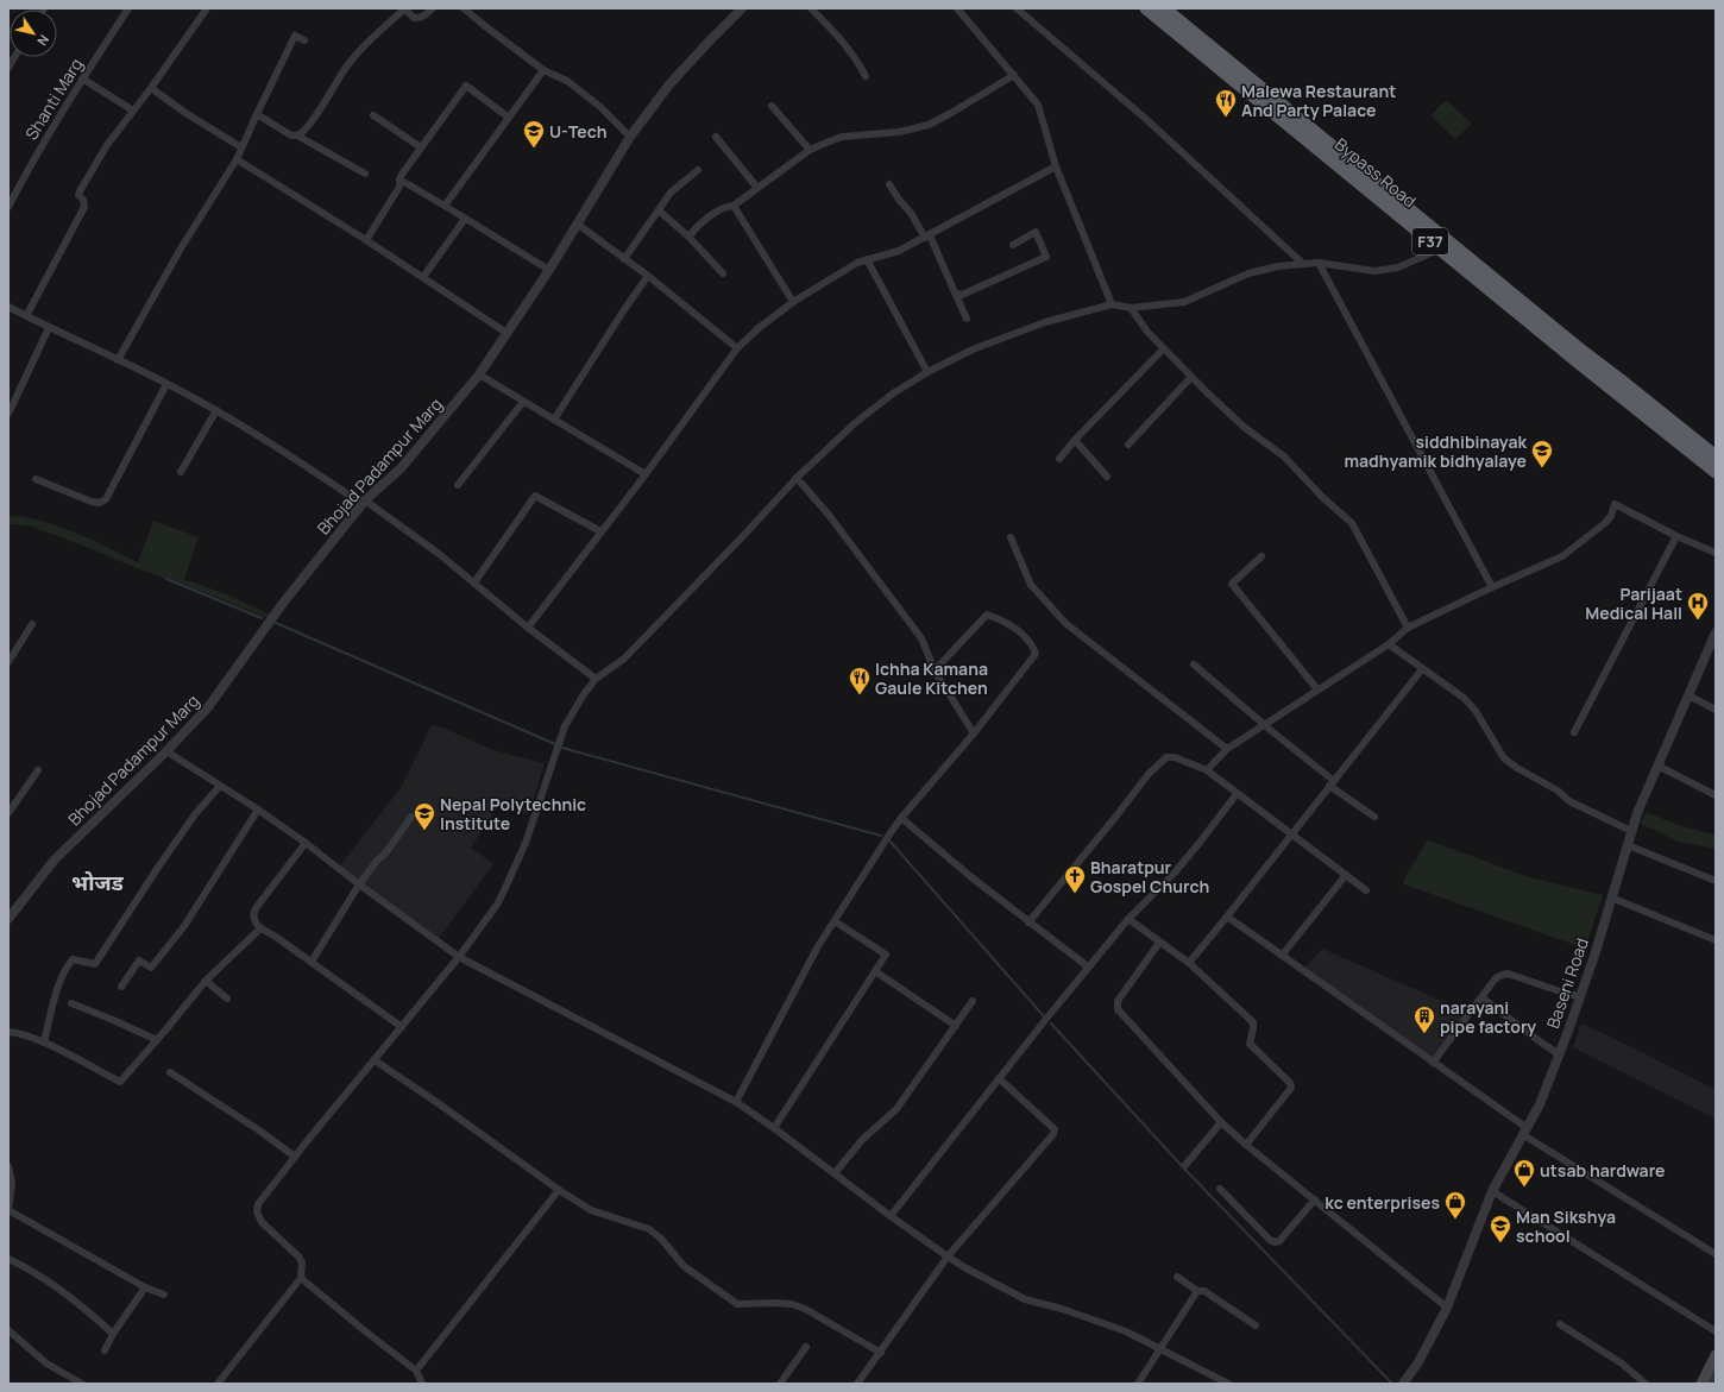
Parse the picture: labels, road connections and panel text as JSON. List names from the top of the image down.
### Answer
{
  "streets": {
    "highway": ["Bypass Road", "F37"],
    "street": ["Shanti Marg", "Bhojad Padampur Marg", "Baseni Road"]
  },
  "districts": ["भोजड"],
  "places": {
    "restaurant": ["Malewa Restaurant And Party Palace", "Ichha Kamana Gaule Kitchen"],
    "school or university": [
      "U-Tech",
      "siddhibinayak madhyamik bidhyalaye",
      "Nepal Polytechnic Institute",
      "Man Sikshya school"
    ],
    "hospital": ["Parijaat Medical Hall"],
    "church": ["Bharatpur Gospel Church"],
    "building": ["narayani pipe factory"],
    "shop": ["utsab hardware", "kc enterprises"]
  },
  "north": "bottom right"
}
